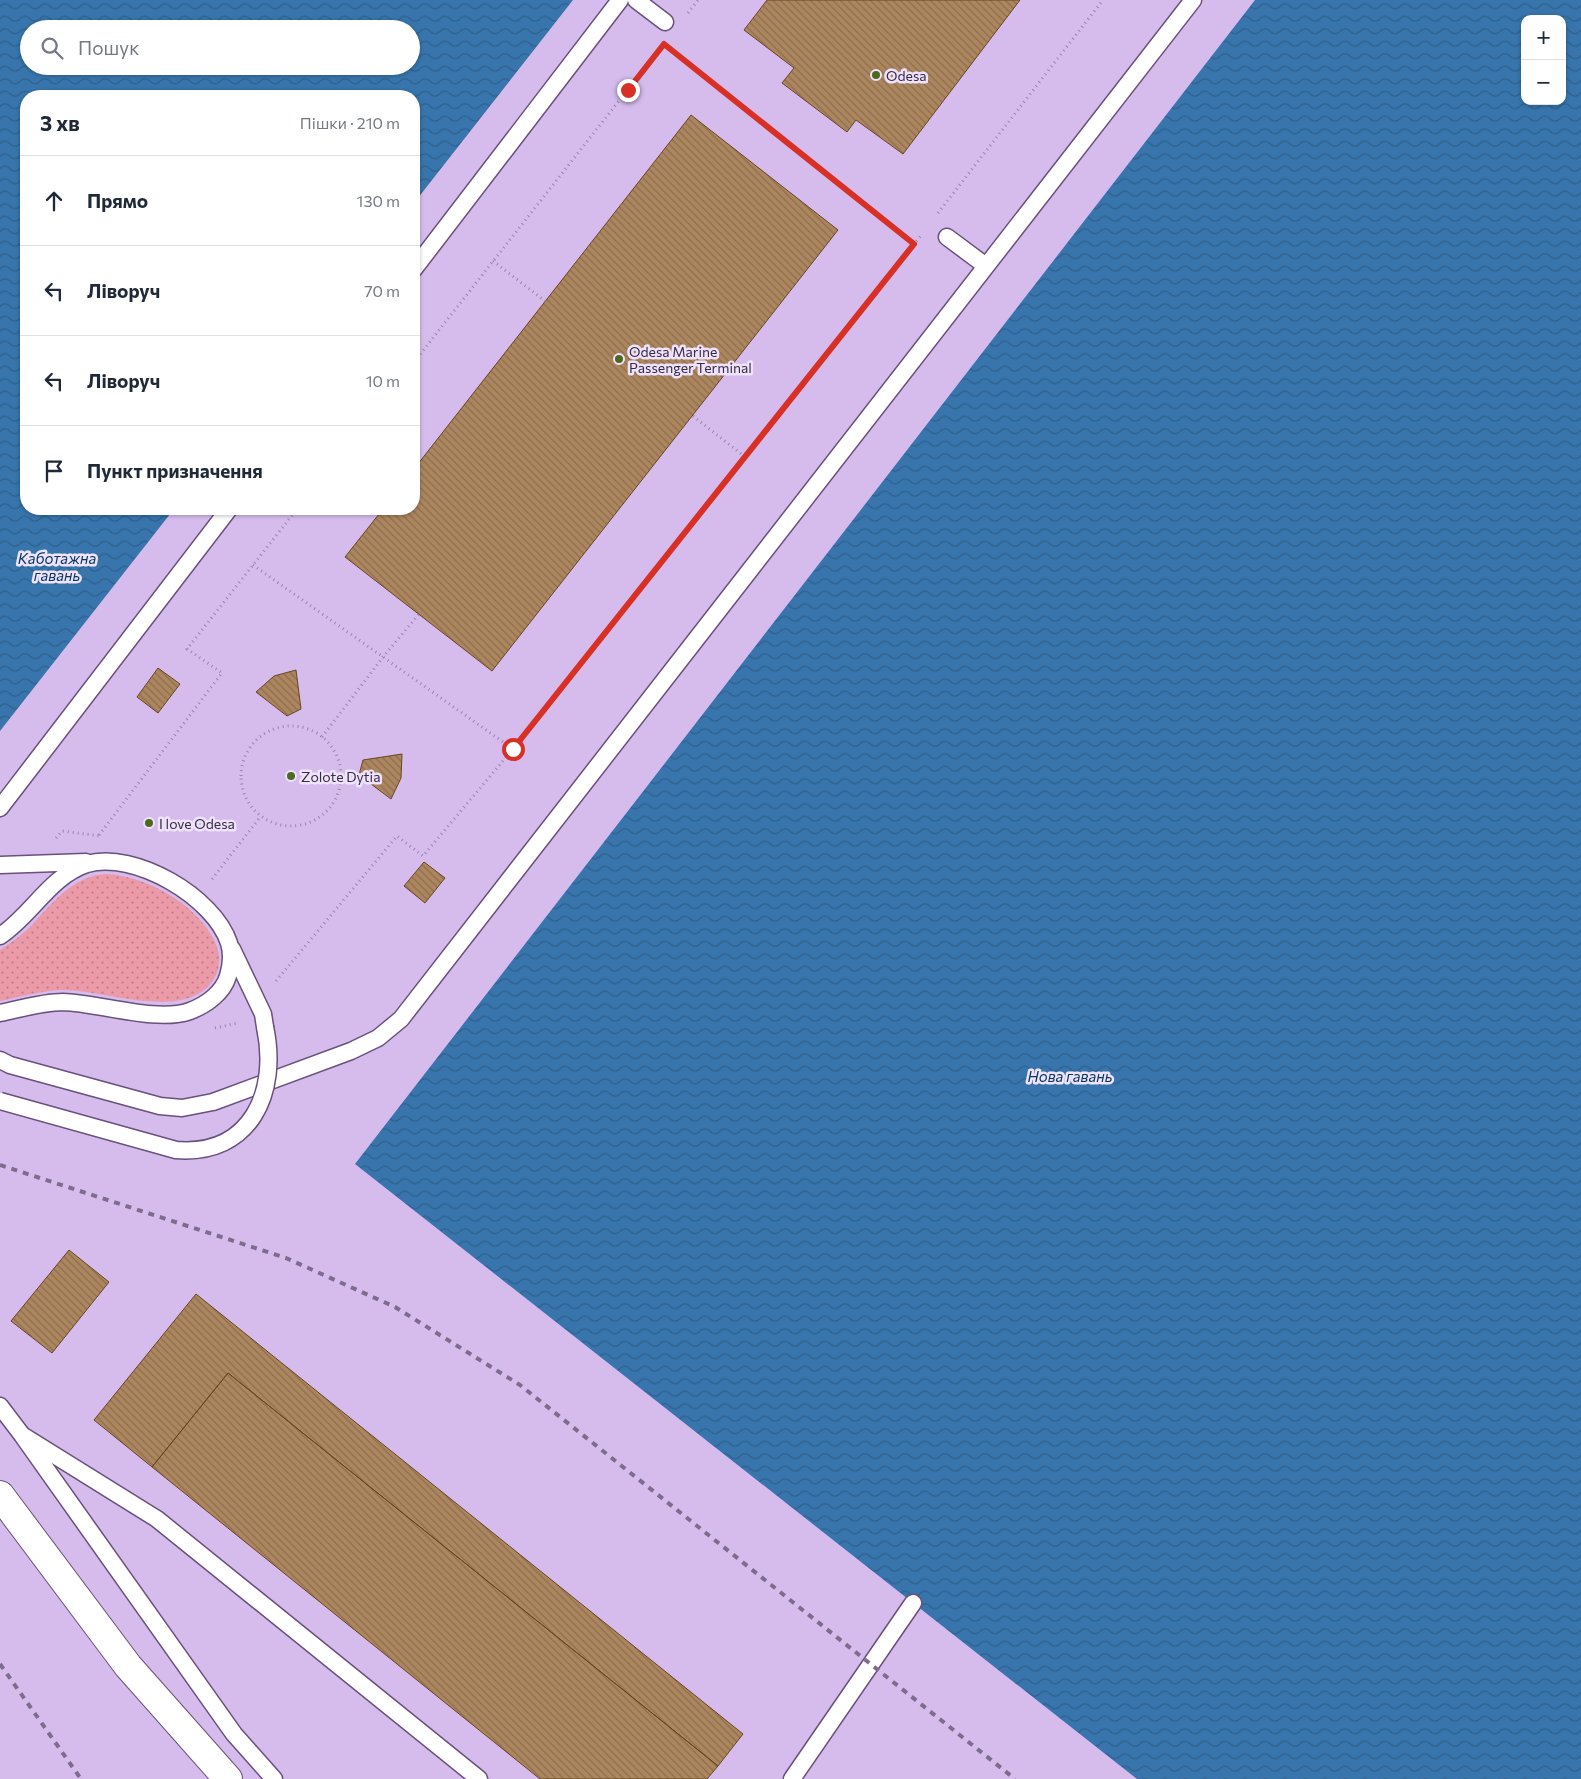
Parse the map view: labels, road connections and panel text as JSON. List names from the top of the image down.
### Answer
{
  "water": ["Каботажна гавань", "Нова гавань"],
  "places": [
    "Odesa",
    "Odesa Marine Passenger Terminal",
    "Zolote Dytia",
    "I love Odesa"
  ],
  "page": {
    "map_buttons": ["+", "−"],
    "search": "Пошук",
    "heading": ["3 хв", "Пішки · 210 m"],
    "list": [
      ["Прямо", "130 m"],
      ["Ліворуч", "70 m"],
      ["Ліворуч", "10 m"],
      "Пункт призначення"
    ]
  }
}
